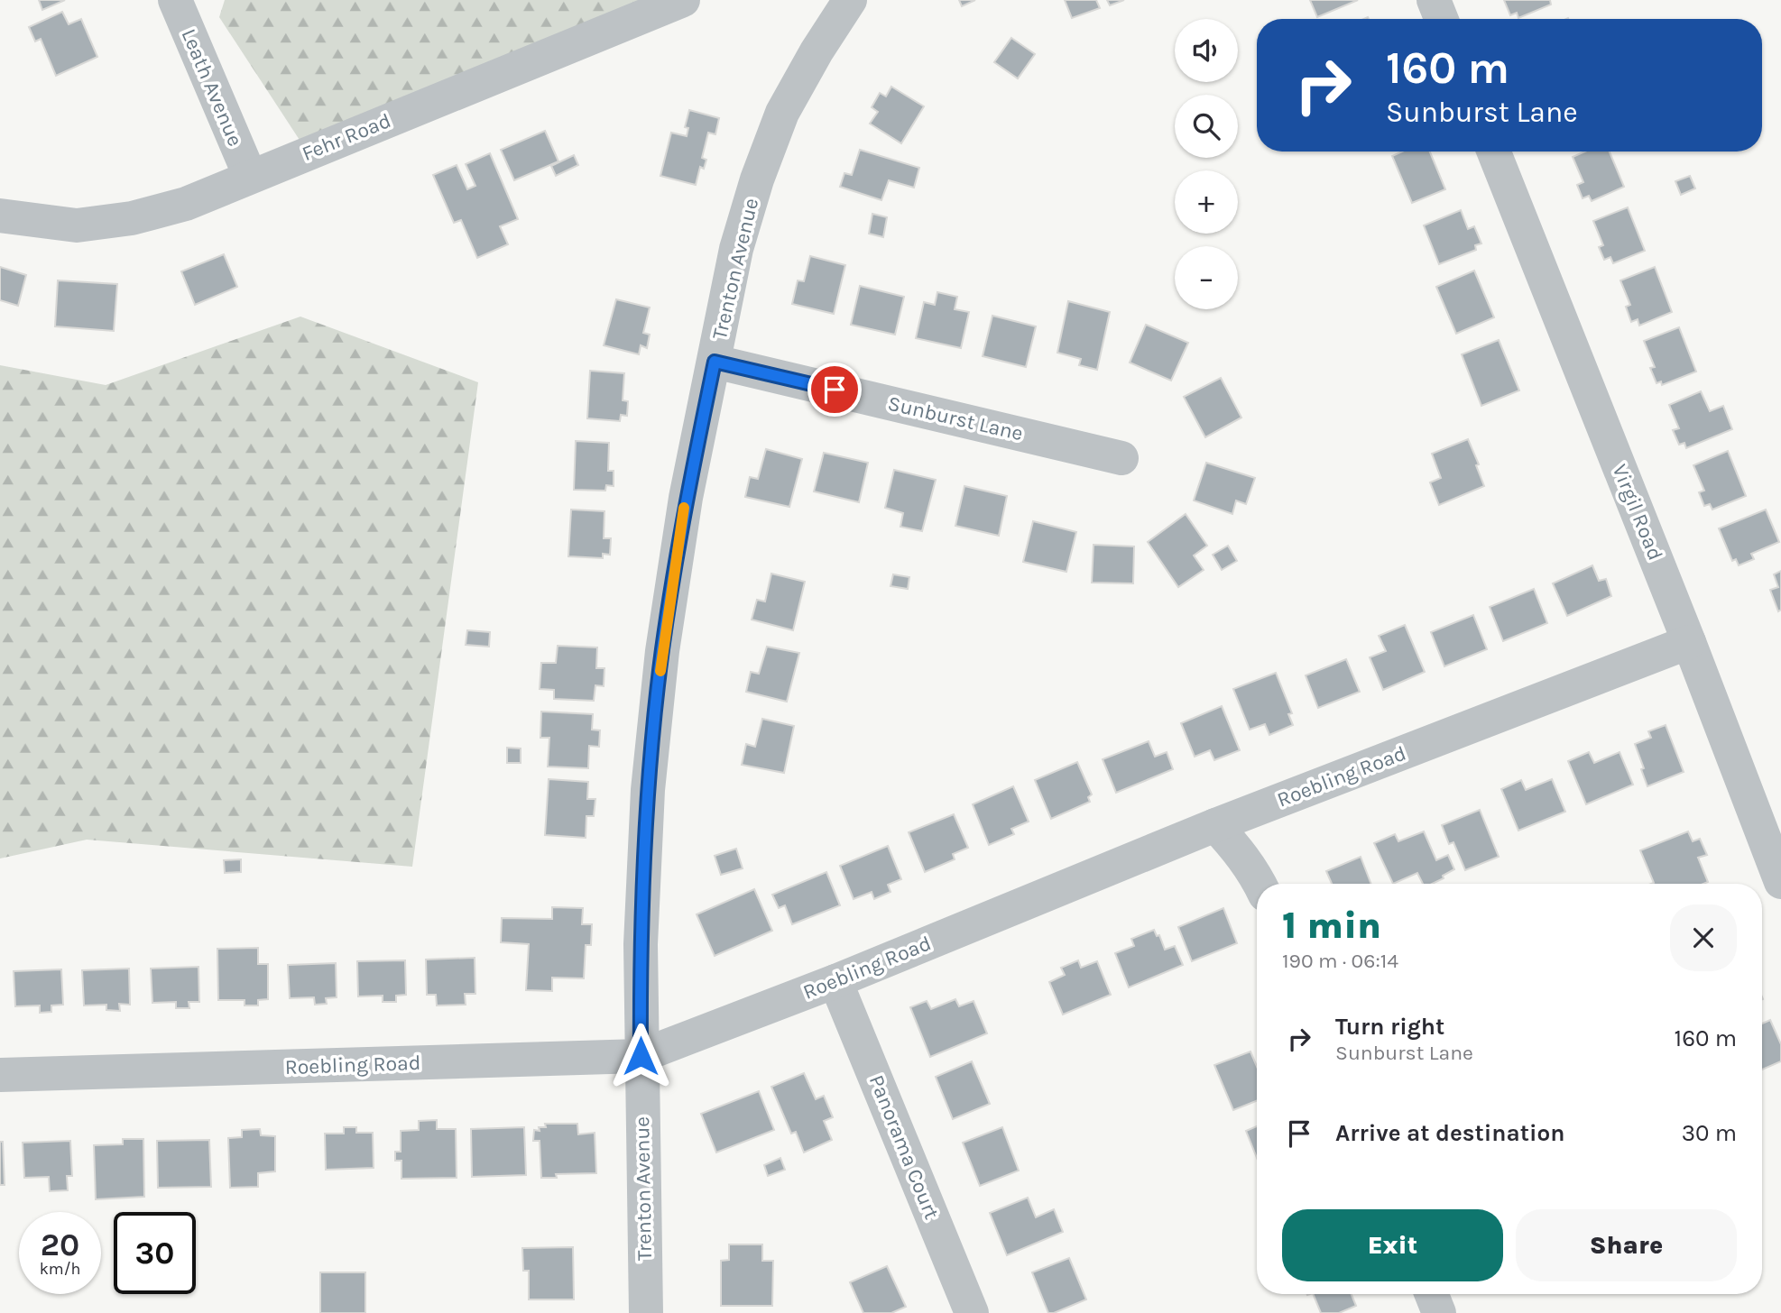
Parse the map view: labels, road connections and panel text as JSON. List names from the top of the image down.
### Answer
{
  "streets": {
    "street": [
      "Leath Avenue",
      "Fehr Road",
      "Trenton Avenue",
      "Sunburst Lane",
      "Virgil Road",
      "Roebling Road",
      "Panorama Court"
    ]
  },
  "crossings": [
    ["Leath Avenue", "Fehr Road"],
    ["Trenton Avenue", "Sunburst Lane"],
    ["Trenton Avenue", "Roebling Road"],
    ["Virgil Road", "Roebling Road"],
    ["Roebling Road", "Panorama Court"]
  ],
  "page": {
    "map_buttons": ["+", "−"],
    "turn": ["160 m", "Sunburst Lane"],
    "heading": ["1 min", "190 m · 06:14"],
    "list": [
      {
        "name": "Turn right",
        "note": "Sunburst Lane",
        "value": "160 m"
      },
      {
        "name": "Arrive at destination",
        "value": "30 m"
      }
    ],
    "buttons": ["Exit", "Share"],
    "speed": "20 km/h",
    "limit": "30"
  }
}
